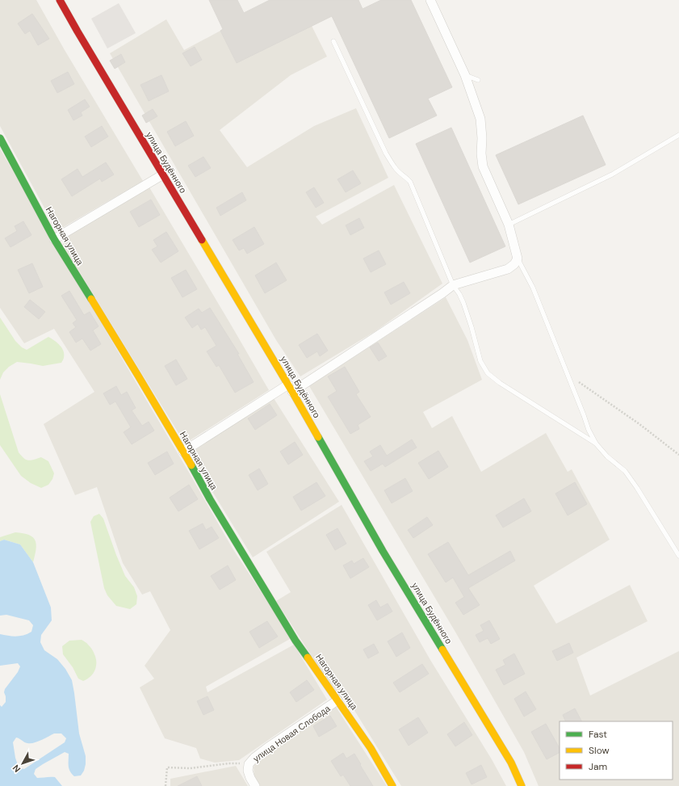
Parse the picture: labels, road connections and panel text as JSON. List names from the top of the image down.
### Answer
{
  "streets": {
    "main road": ["улица Будённого", "Нагорная улица"],
    "street": ["улица Новая Слобода"]
  },
  "crossings": [
    ["Нагорная улица", "улица Новая Слобода"]
  ],
  "legend": ["Fast", "Slow", "Jam"],
  "north": "bottom left"
}
